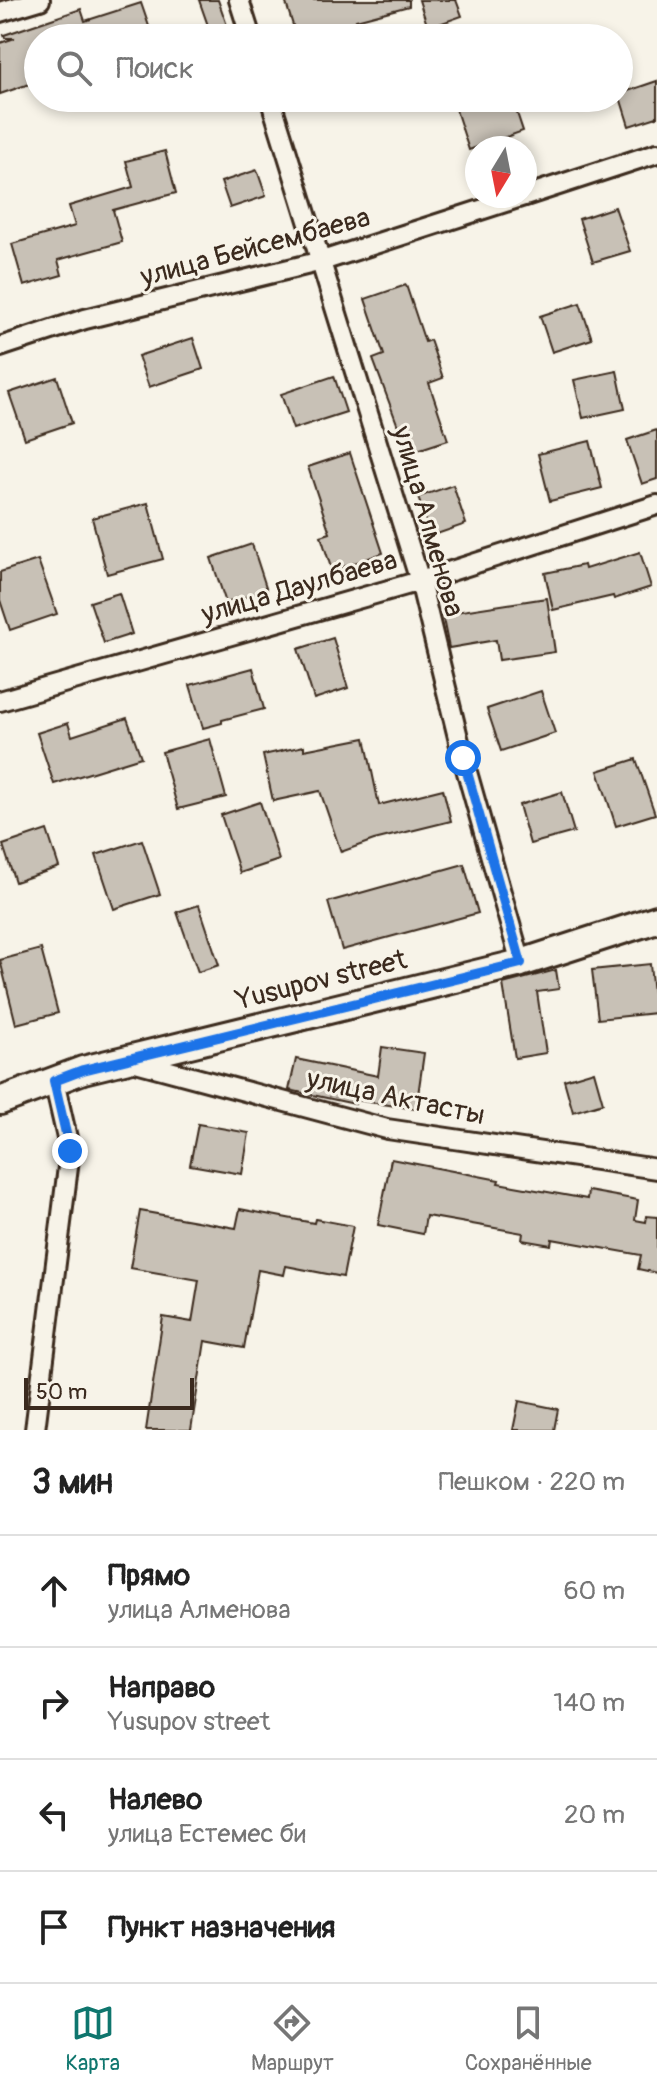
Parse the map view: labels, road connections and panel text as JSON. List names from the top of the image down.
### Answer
{
  "streets": {
    "street": [
      "улица Бейсембаева",
      "улица Алменова",
      "улица Даулбаева",
      "Yusupov street",
      "улица Актасты"
    ]
  },
  "crossings": [
    ["улица Бейсембаева", "улица Алменова"],
    ["улица Алменова", "улица Даулбаева"],
    ["улица Алменова", "Yusupov street"],
    ["Yusupov street", "улица Актасты"]
  ],
  "scale_bar": "50 m",
  "north": "bottom",
  "page": {
    "search": "Поиск",
    "scale": "50 m",
    "heading": ["3 мин", "Пешком · 220 m"],
    "list": [
      ["Прямо", "улица Алменова", "60 m"],
      ["Направо", "Yusupov street", "140 m"],
      ["Налево", "улица Естемес би", "20 m"],
      "Пункт назначения"
    ],
    "nav": ["Карта", "Маршрут", "Сохранённые"]
  }
}
